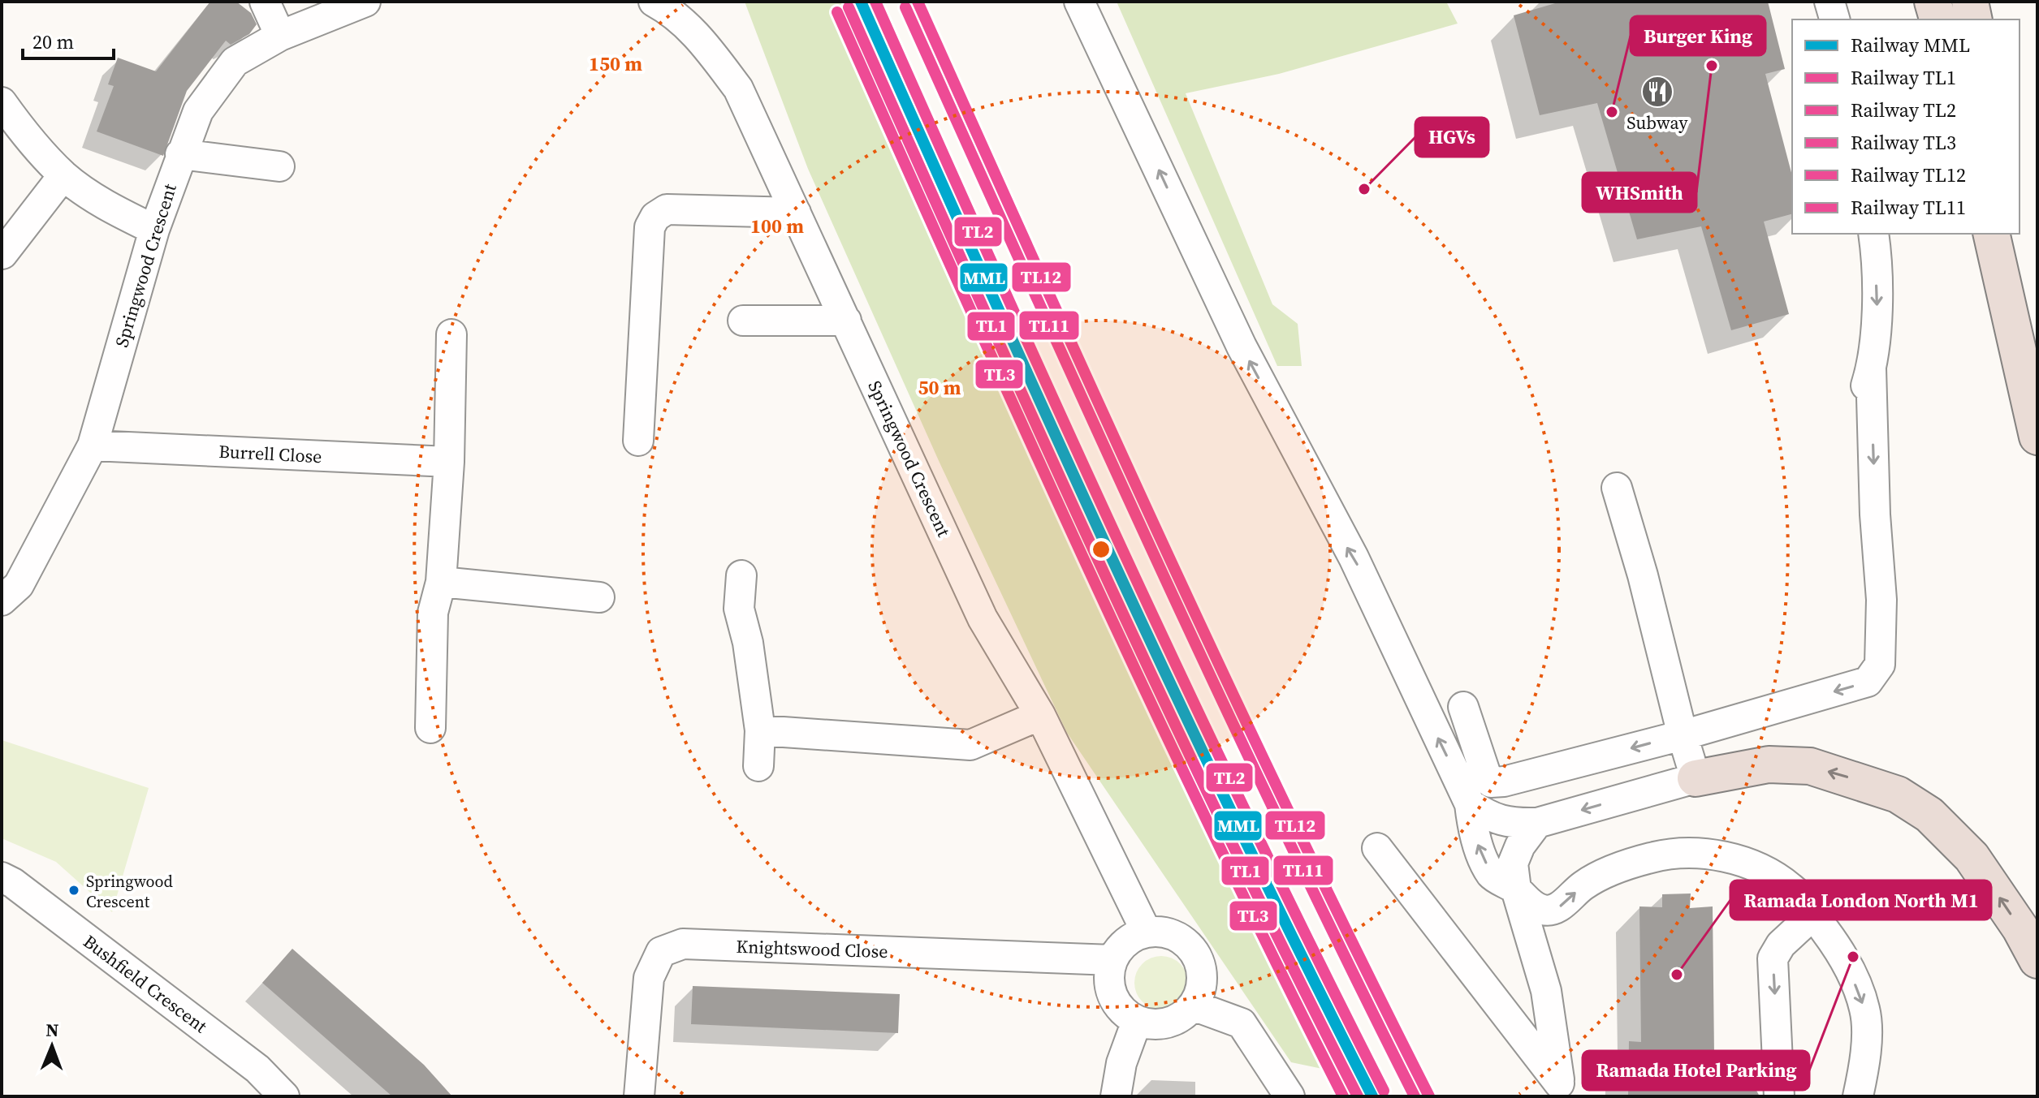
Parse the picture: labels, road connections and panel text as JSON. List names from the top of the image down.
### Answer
{
  "streets": {
    "street": [
      "Springwood Crescent",
      "Burrell Close",
      "Knightswood Close",
      "Bushfield Crescent"
    ]
  },
  "crossings": [
    ["Springwood Crescent", "Burrell Close"],
    ["Springwood Crescent", "Knightswood Close"]
  ],
  "places": {
    "other": [
      "WHSmith",
      "Burger King",
      "HGVs",
      "Springwood Crescent",
      "Ramada Hotel Parking",
      "Ramada London North M1"
    ],
    "restaurant": ["Subway"]
  },
  "lines": [
    "rail line MML",
    "rail line TL2",
    "rail line TL12",
    "rail line TL1",
    "rail line TL11",
    "rail line TL3"
  ],
  "legend": [
    "Railway MML",
    "Railway TL1",
    "Railway TL2",
    "Railway TL3",
    "Railway TL12",
    "Railway TL11"
  ],
  "scale_bar": "20 m",
  "north": "top",
  "rings": ["150 m", "100 m", "50 m"]
}
